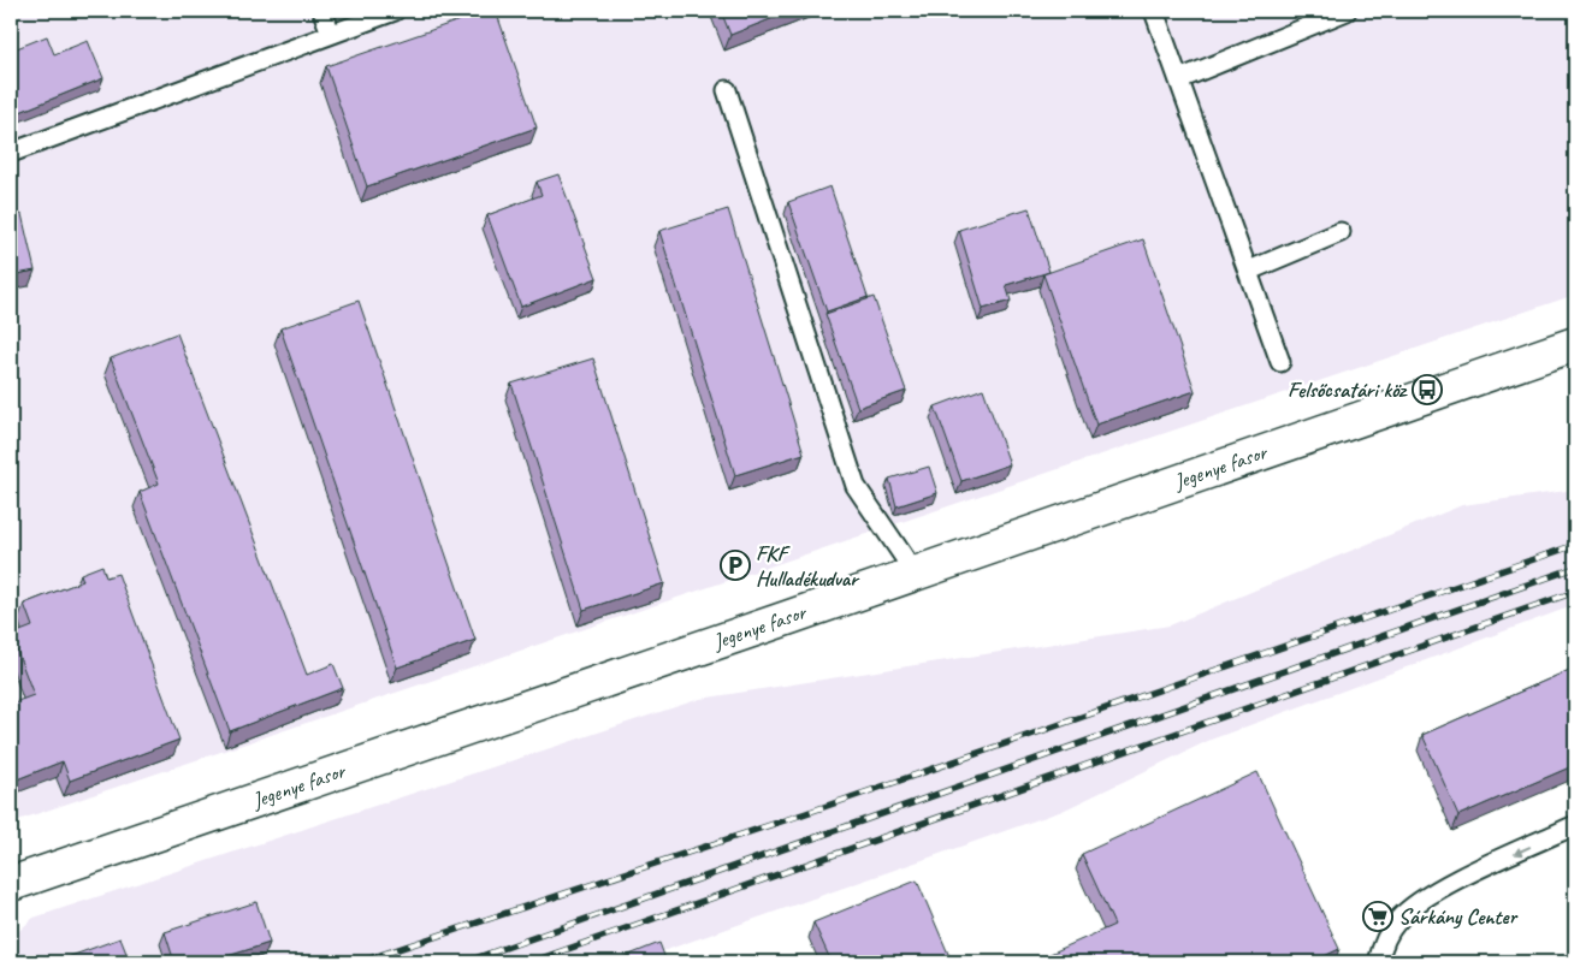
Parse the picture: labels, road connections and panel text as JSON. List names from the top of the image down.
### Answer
{
  "streets": {
    "street": ["Jegenye fasor"]
  },
  "places": {
    "bus stop": ["Felsőcsatári köz"],
    "parking": ["FKF Hulladékudvar"],
    "supermarket": ["Sárkány Center"]
  }
}
